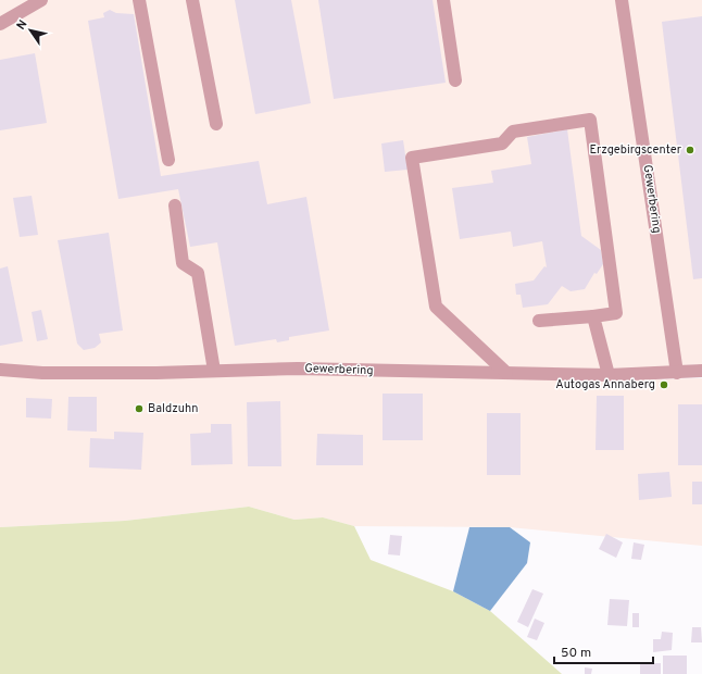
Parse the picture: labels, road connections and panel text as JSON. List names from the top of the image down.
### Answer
{
  "streets": {
    "street": ["Gewerbering"]
  },
  "places": ["Erzgebirgscenter", "Autogas Annaberg", "Baldzuhn"],
  "scale_bar": "50 m",
  "north": "top left"
}
